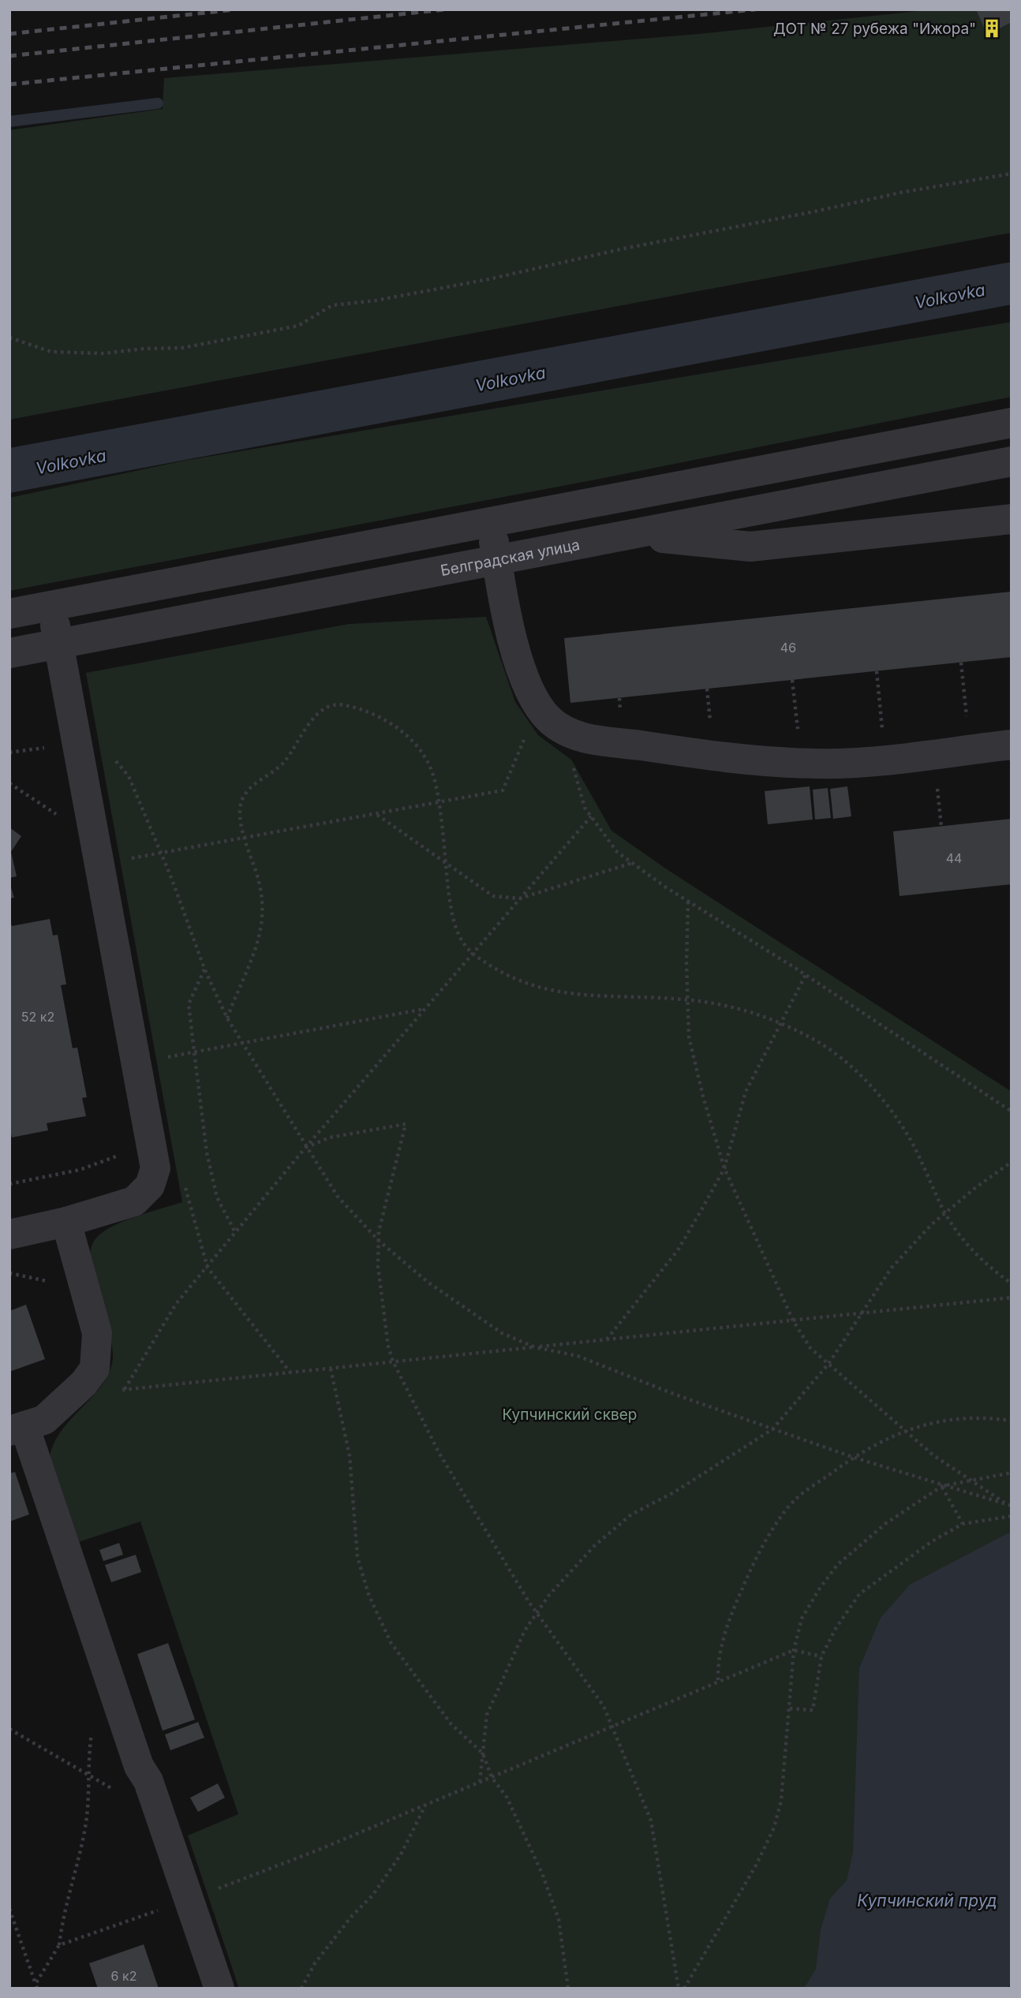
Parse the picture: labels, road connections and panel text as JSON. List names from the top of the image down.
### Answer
{
  "streets": {
    "street": ["Белградская улица"]
  },
  "water": ["Volkovka", "Купчинский пруд"],
  "parks": ["Купчинский сквер"],
  "places": {
    "building": ["ДОТ № 27 рубежа \"Ижора\""]
  },
  "house_numbers": [
    "46",
    "44",
    "52 к2",
    "6 к2"
  ]
}
